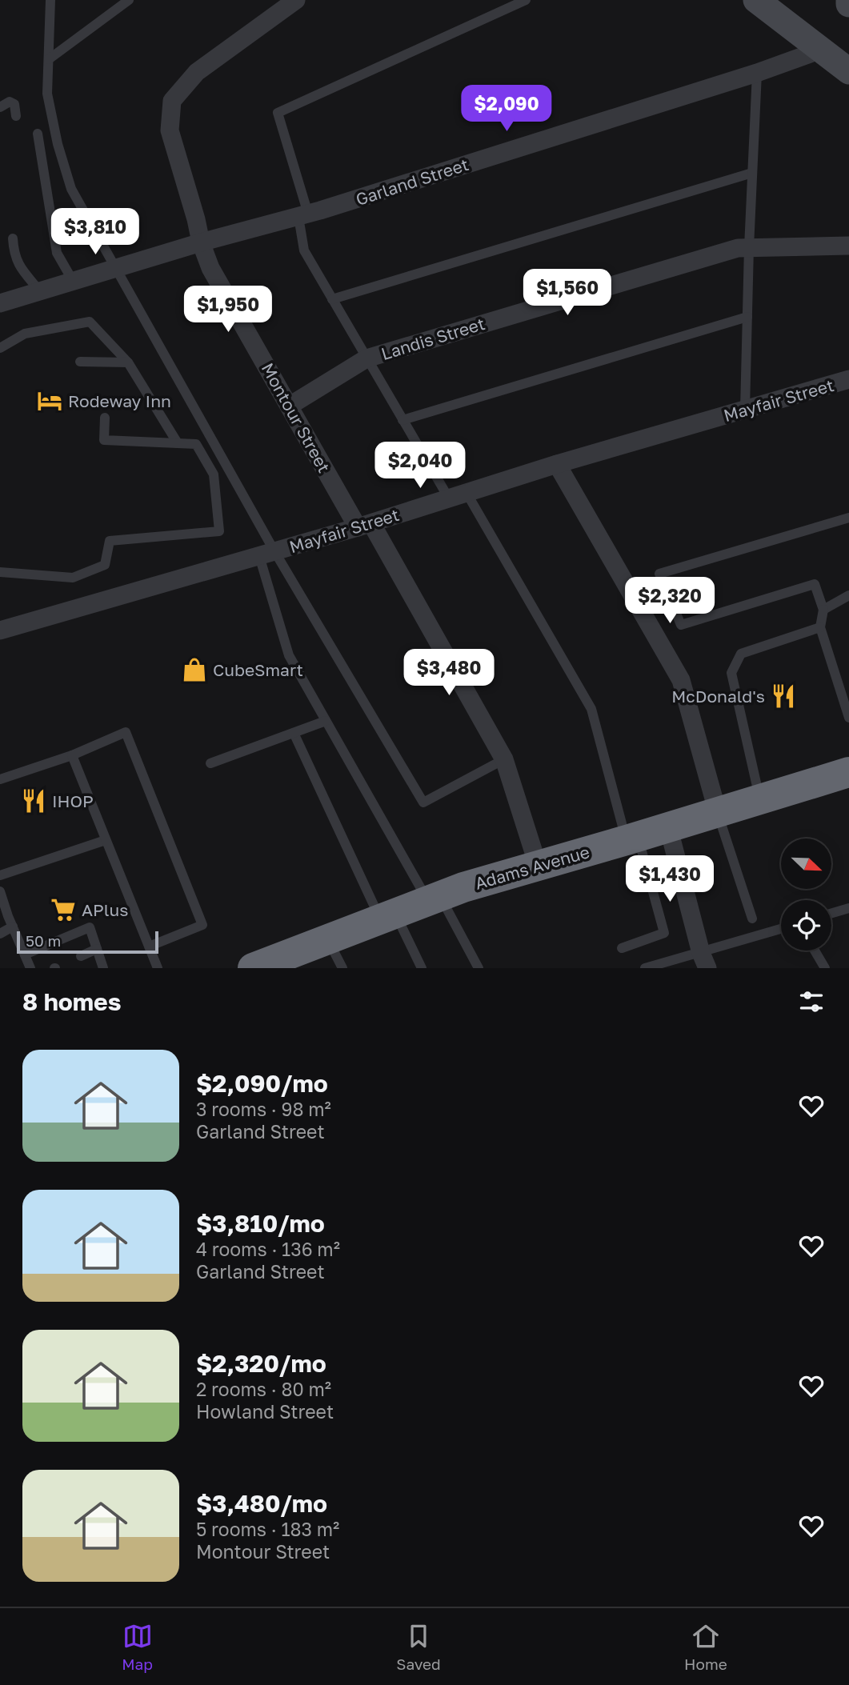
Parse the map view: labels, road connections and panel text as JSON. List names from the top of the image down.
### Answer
{
  "streets": {
    "highway": ["Adams Avenue"],
    "street": [
      "Garland Street",
      "Landis Street",
      "Mayfair Street",
      "Montour Street"
    ]
  },
  "crossings": [
    ["Garland Street", "Montour Street"],
    ["Landis Street", "Montour Street"],
    ["Mayfair Street", "Montour Street"],
    ["Montour Street", "Adams Avenue"]
  ],
  "places": {
    "hotel": ["Rodeway Inn"],
    "shop": ["CubeSmart"],
    "restaurant": ["McDonald's", "IHOP"],
    "supermarket": ["APlus"]
  },
  "scale_bar": "50 m",
  "north": "bottom right",
  "page": {
    "price": [
      "$2,090",
      "$3,810",
      "$1,560",
      "$1,950",
      "$2,040",
      "$2,320",
      "$3,480",
      "$1,430"
    ],
    "scale": "50 m",
    "heading": "8 homes",
    "list": [
      {
        "name": "$2,090/mo",
        "note": "3 rooms · 98 m² · Garland Street"
      },
      {
        "name": "$3,810/mo",
        "note": "4 rooms · 136 m² · Garland Street"
      },
      {
        "name": "$2,320/mo",
        "note": "2 rooms · 80 m² · Howland Street"
      },
      {
        "name": "$3,480/mo",
        "note": "5 rooms · 183 m² · Montour Street"
      }
    ],
    "tabs": ["Map", "Saved", "Home"]
  }
}
